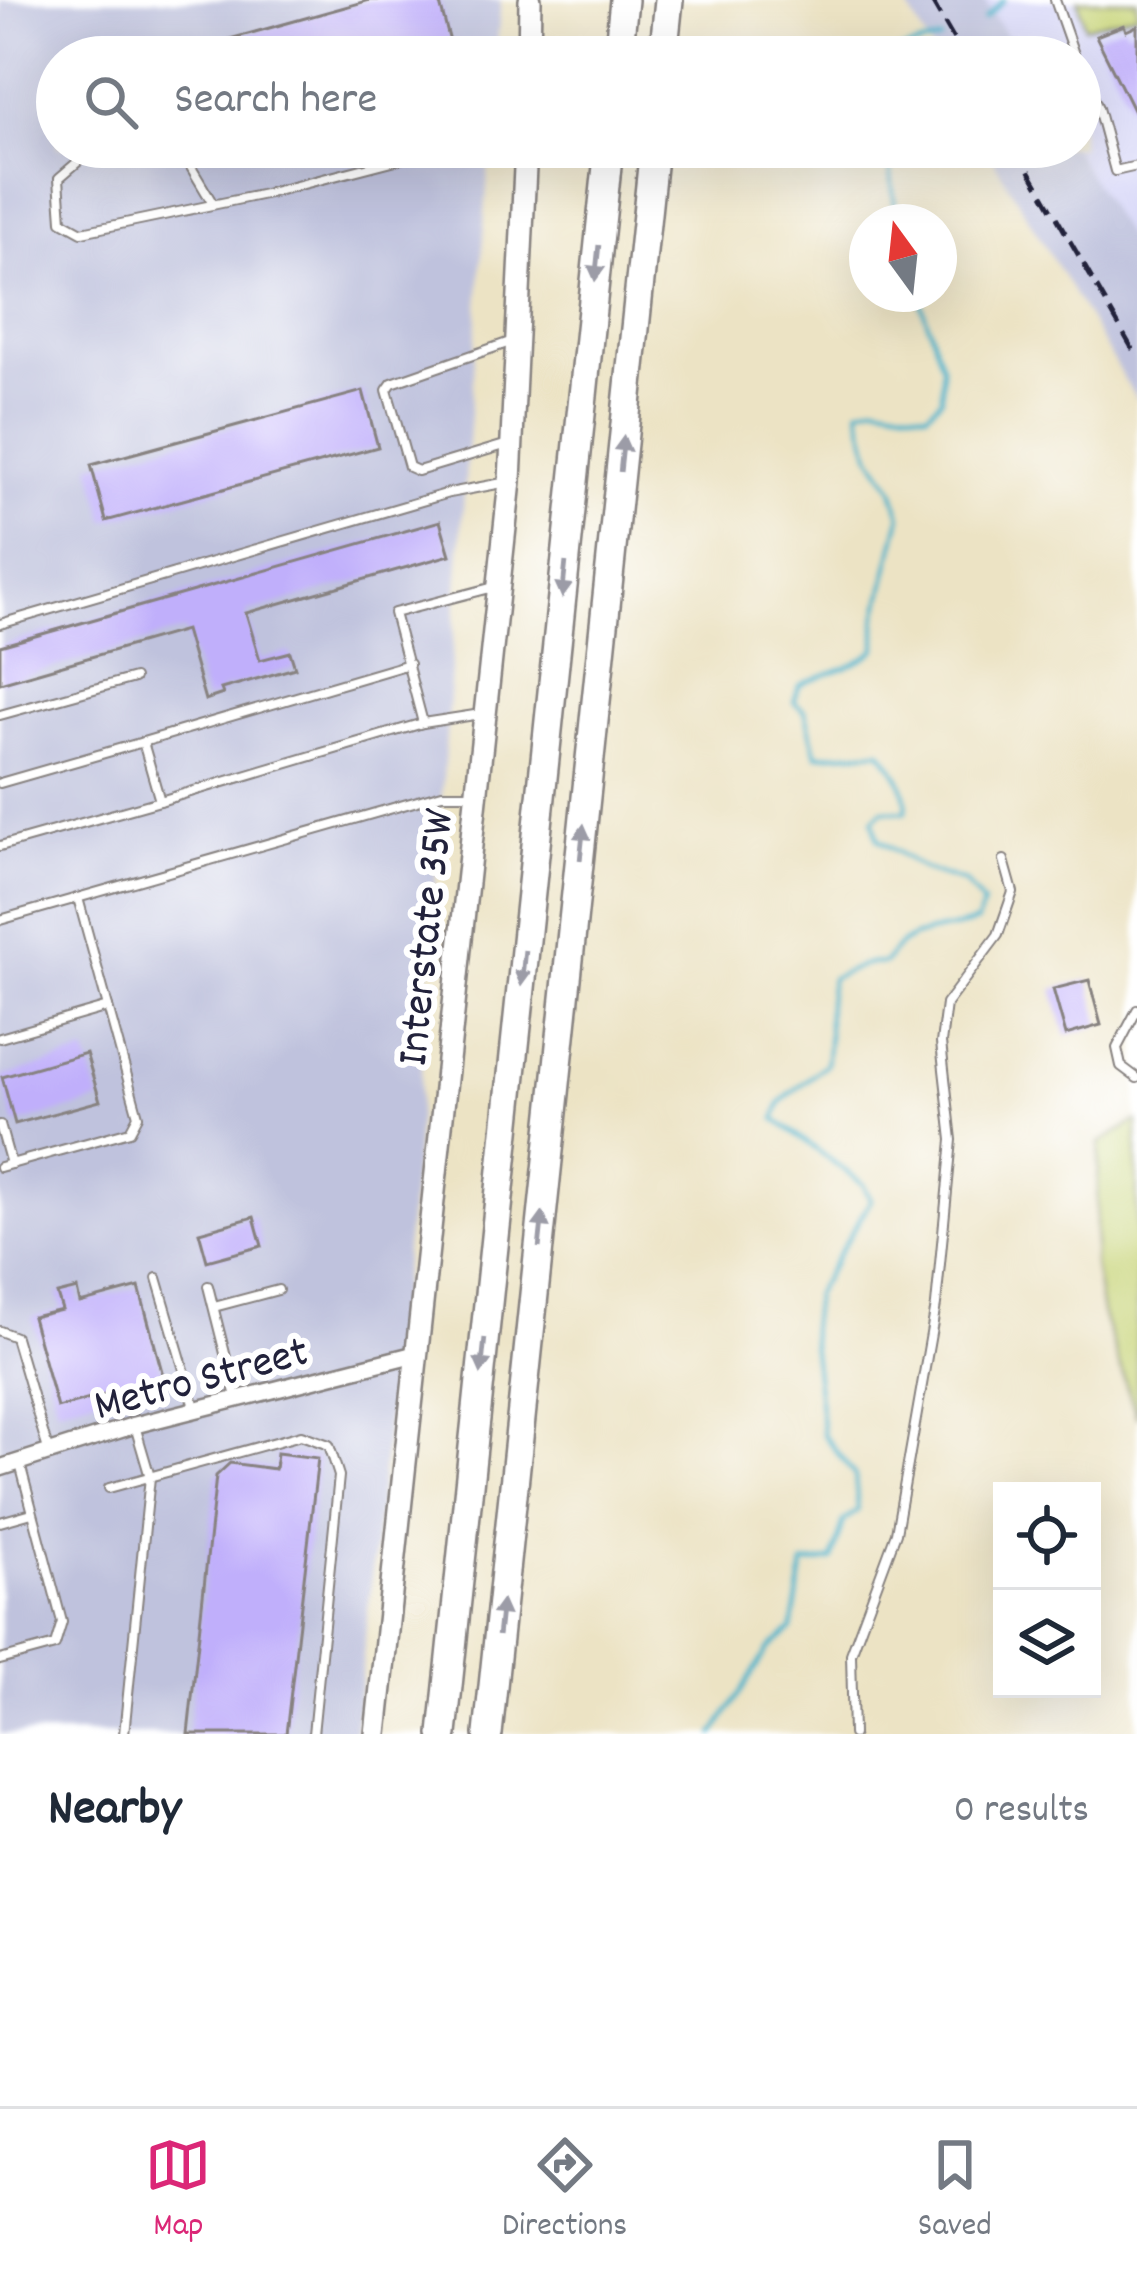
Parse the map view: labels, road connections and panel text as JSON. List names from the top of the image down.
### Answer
{
  "streets": {
    "street": ["Interstate 35W", "Metro Street"]
  },
  "crossings": [
    ["Interstate 35W", "Metro Street"]
  ],
  "north": "top",
  "page": {
    "search": "Search here",
    "heading": ["Nearby", "0 results"],
    "nav": ["Map", "Directions", "Saved"]
  }
}
